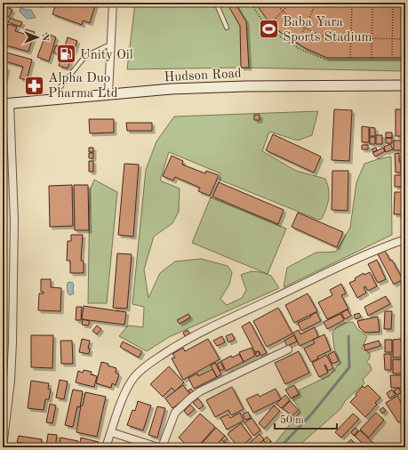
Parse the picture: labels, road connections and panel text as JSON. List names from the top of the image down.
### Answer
{
  "streets": {
    "street": ["Hudson Road"]
  },
  "places": {
    "sports": ["Baba Yara Sports Stadium"],
    "fuel station": ["Unity Oil"],
    "pharmacy": ["Alpha Duo Pharma Ltd"]
  },
  "scale_bar": "50 m",
  "north": "right"
}
